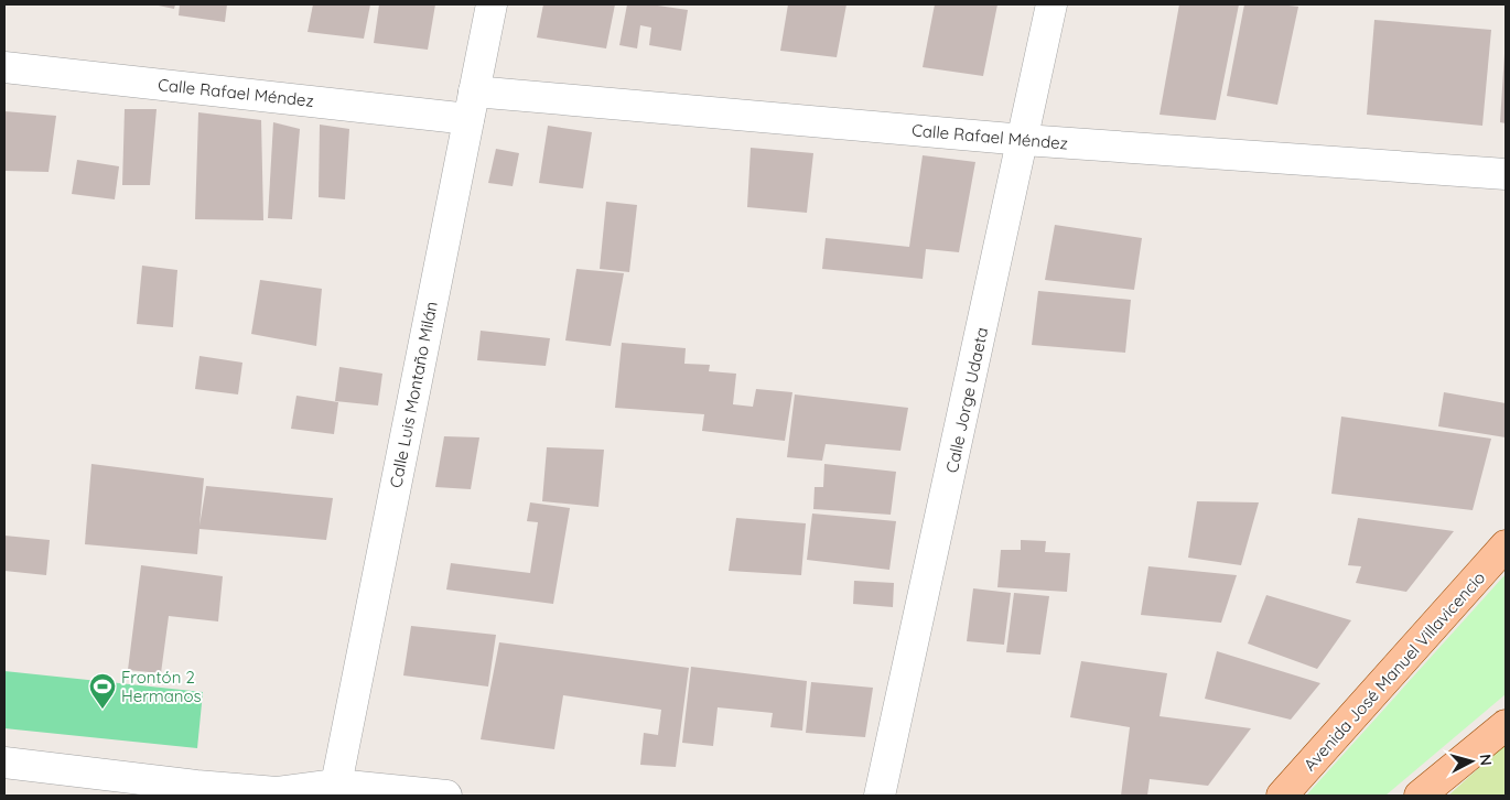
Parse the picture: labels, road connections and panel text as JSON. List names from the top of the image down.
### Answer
{
  "streets": {
    "main road": ["Avenida José Manuel Villavicencio"],
    "street": ["Calle Rafael Méndez", "Calle Luis Montaño Milán", "Calle Jorge Udaeta"]
  },
  "crossings": [
    ["Calle Rafael Méndez", "Calle Luis Montaño Milán"],
    ["Calle Rafael Méndez", "Calle Jorge Udaeta"]
  ],
  "places": {
    "sports": ["Frontón 2 Hermanos"]
  },
  "north": "right"
}
